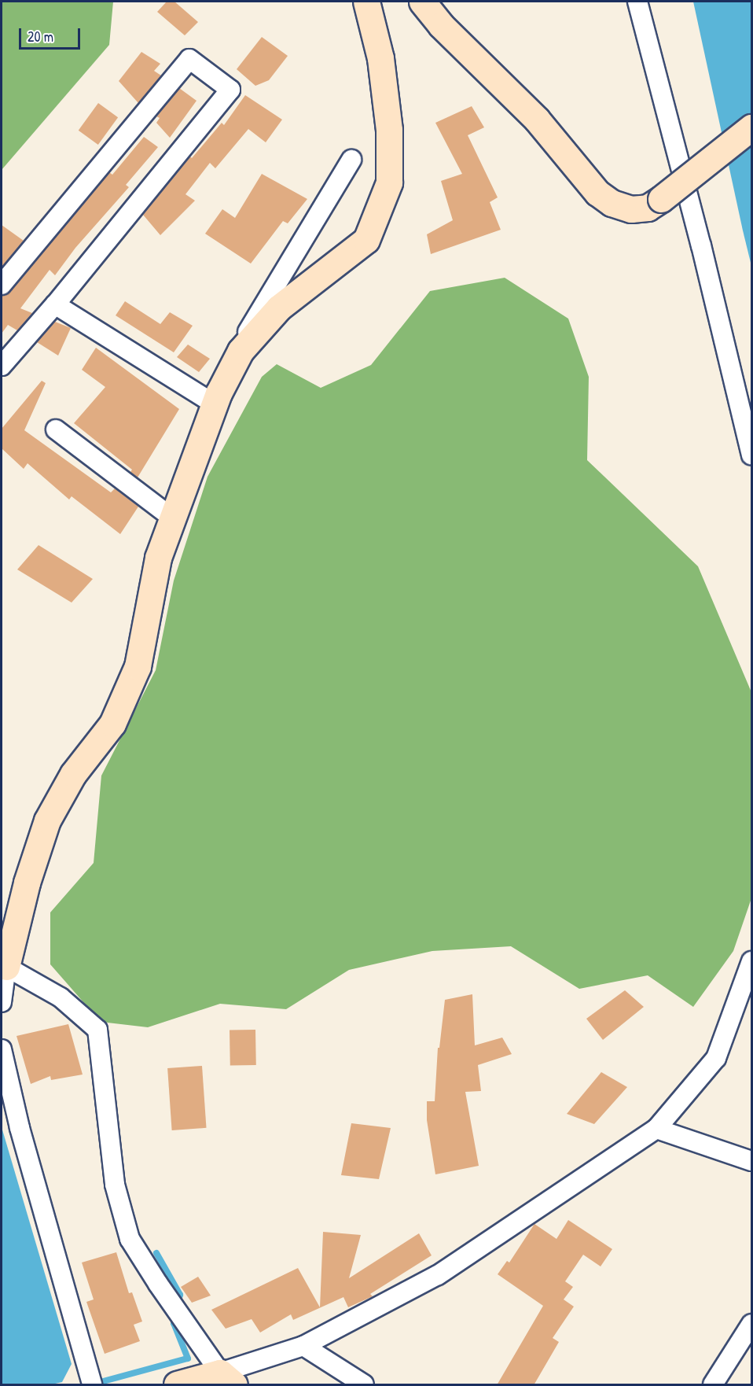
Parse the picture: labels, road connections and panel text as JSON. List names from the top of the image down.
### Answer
{
  "scale_bar": "20 m"
}
